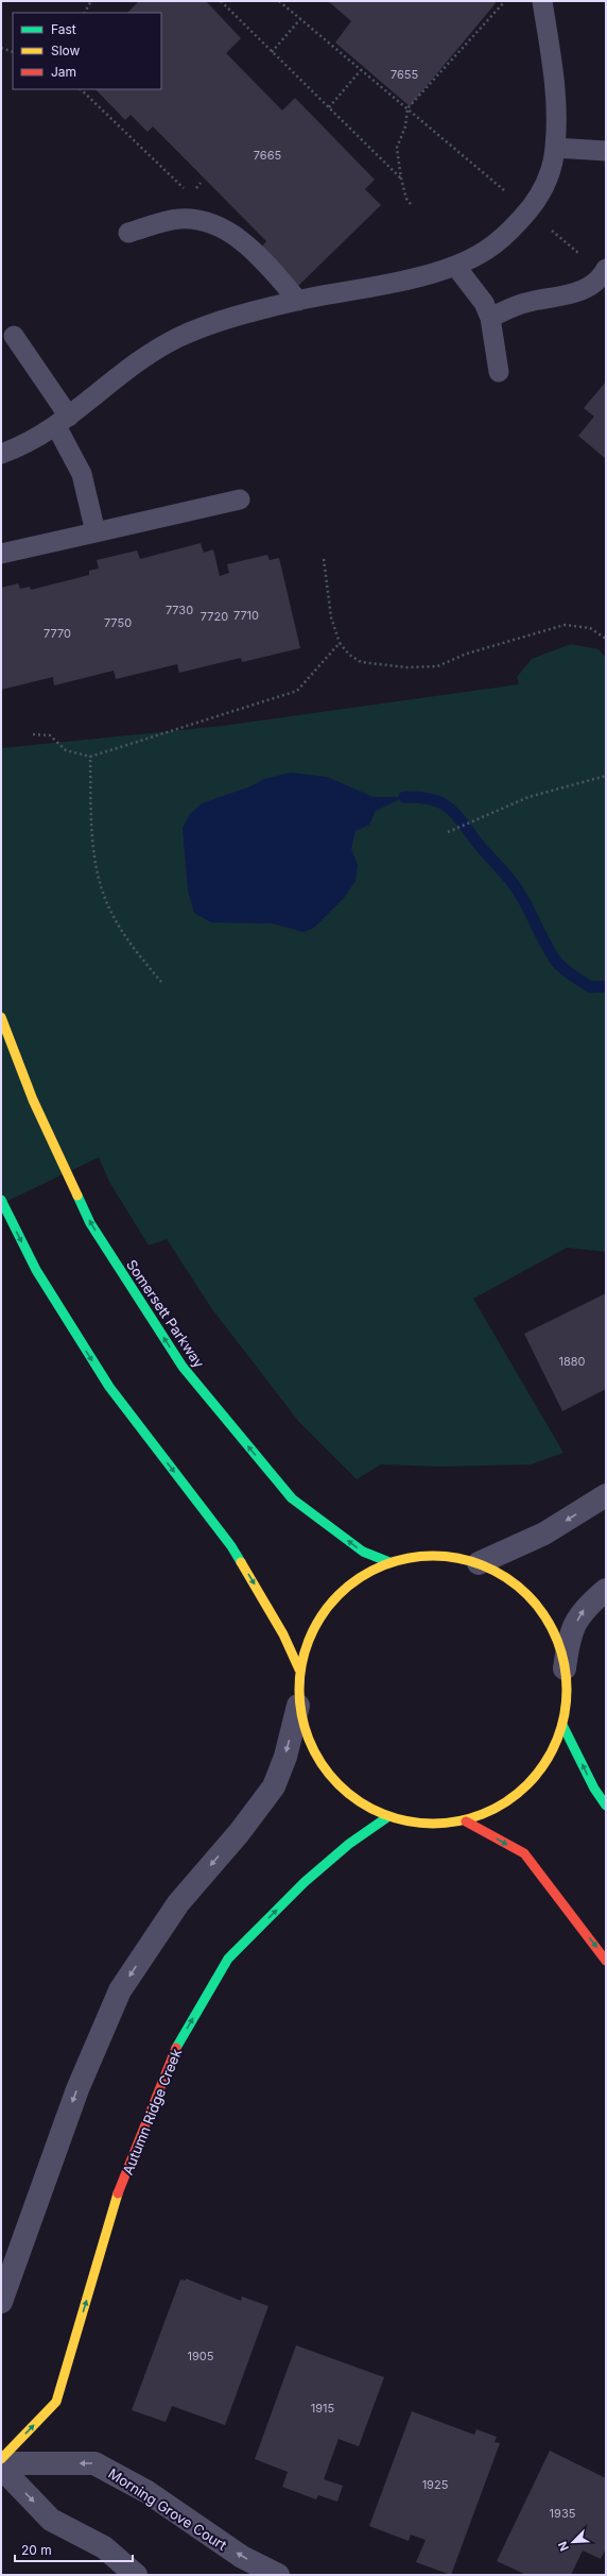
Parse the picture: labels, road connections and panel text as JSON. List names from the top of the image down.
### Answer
{
  "streets": {
    "main road": ["Somersett Parkway", "Autumn Ridge Creek"],
    "street": ["Morning Grove Court"]
  },
  "one_way": ["Autumn Ridge Creek"],
  "house_numbers": [
    "7655",
    "7665",
    "7730",
    "7710",
    "7720",
    "7750",
    "7770",
    "1880",
    "1905",
    "1915",
    "1925",
    "1935"
  ],
  "legend": ["Fast", "Slow", "Jam"],
  "scale_bar": "20 m",
  "north": "bottom left"
}
